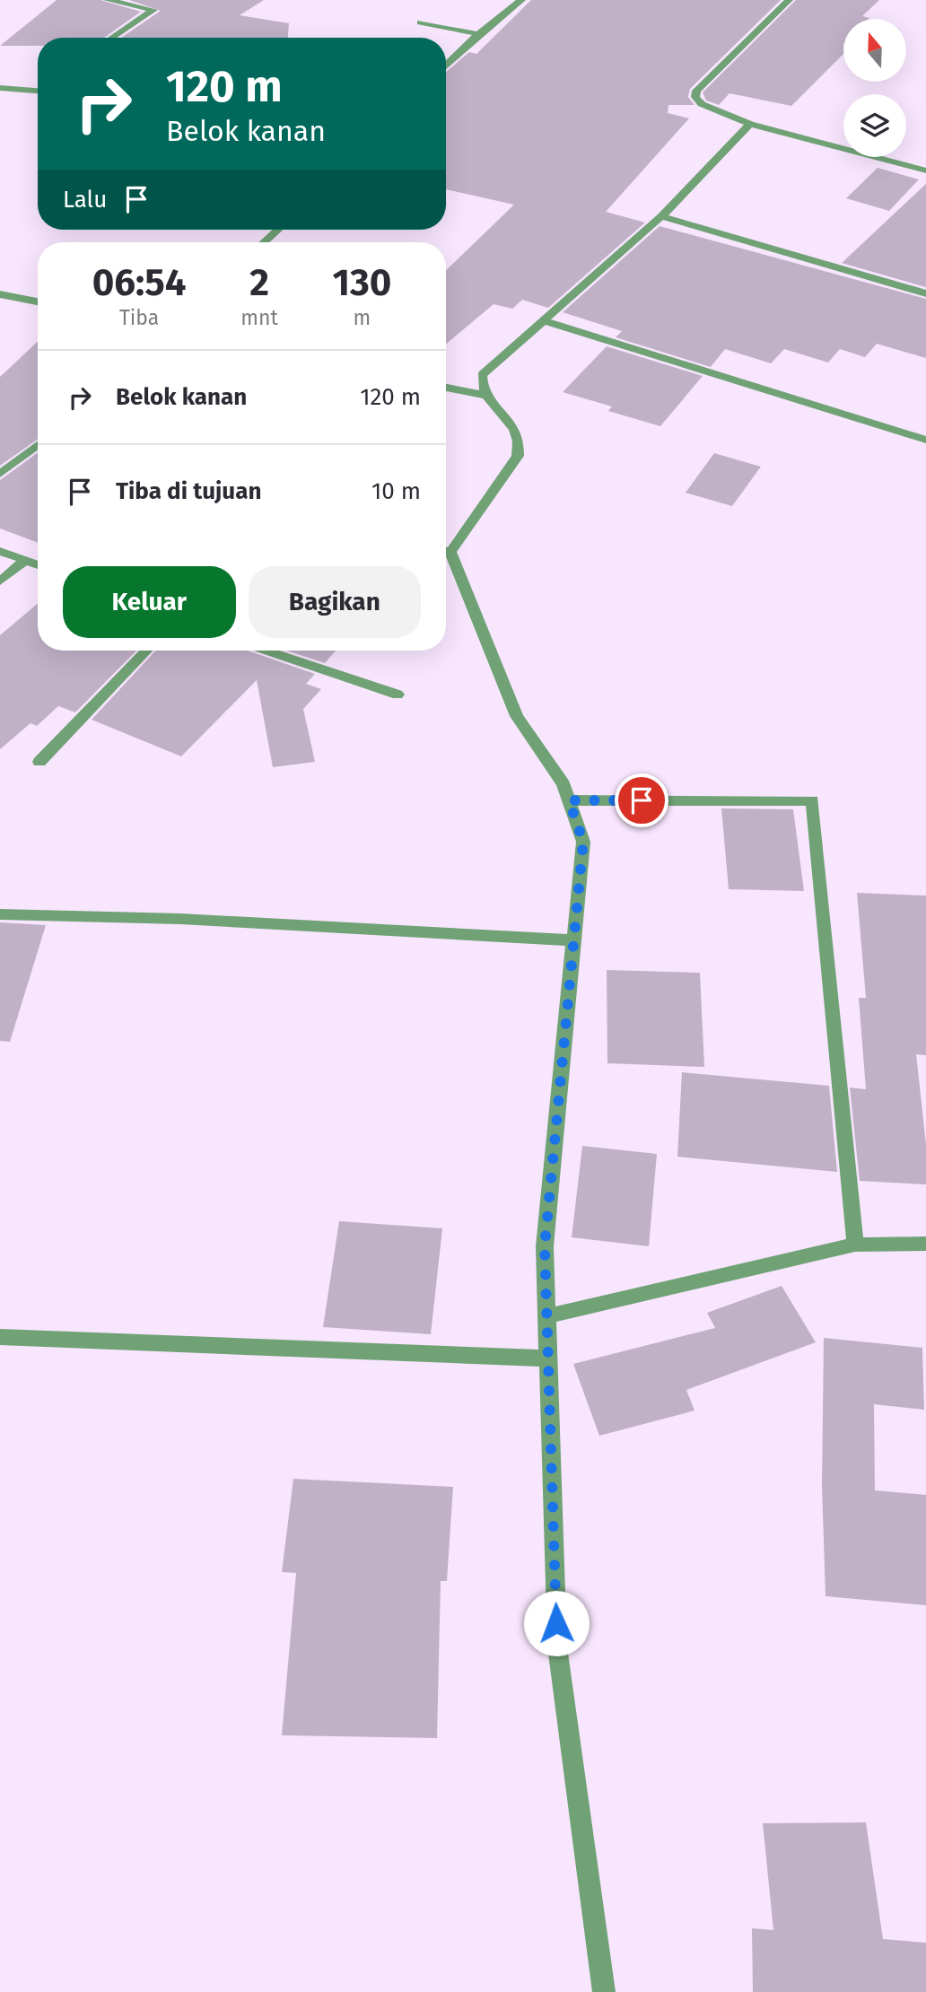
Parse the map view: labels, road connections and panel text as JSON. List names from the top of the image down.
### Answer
{
  "north": "top",
  "page": {
    "turn": ["120 m", "Belok kanan"],
    "then": "Lalu",
    "eta": [
      "06:54",
      "Tiba",
      "2",
      "mnt",
      "130",
      "m"
    ],
    "list": [
      {
        "name": "Belok kanan",
        "value": "120 m"
      },
      {
        "name": "Tiba di tujuan",
        "value": "10 m"
      }
    ],
    "buttons": ["Keluar", "Bagikan"]
  }
}
